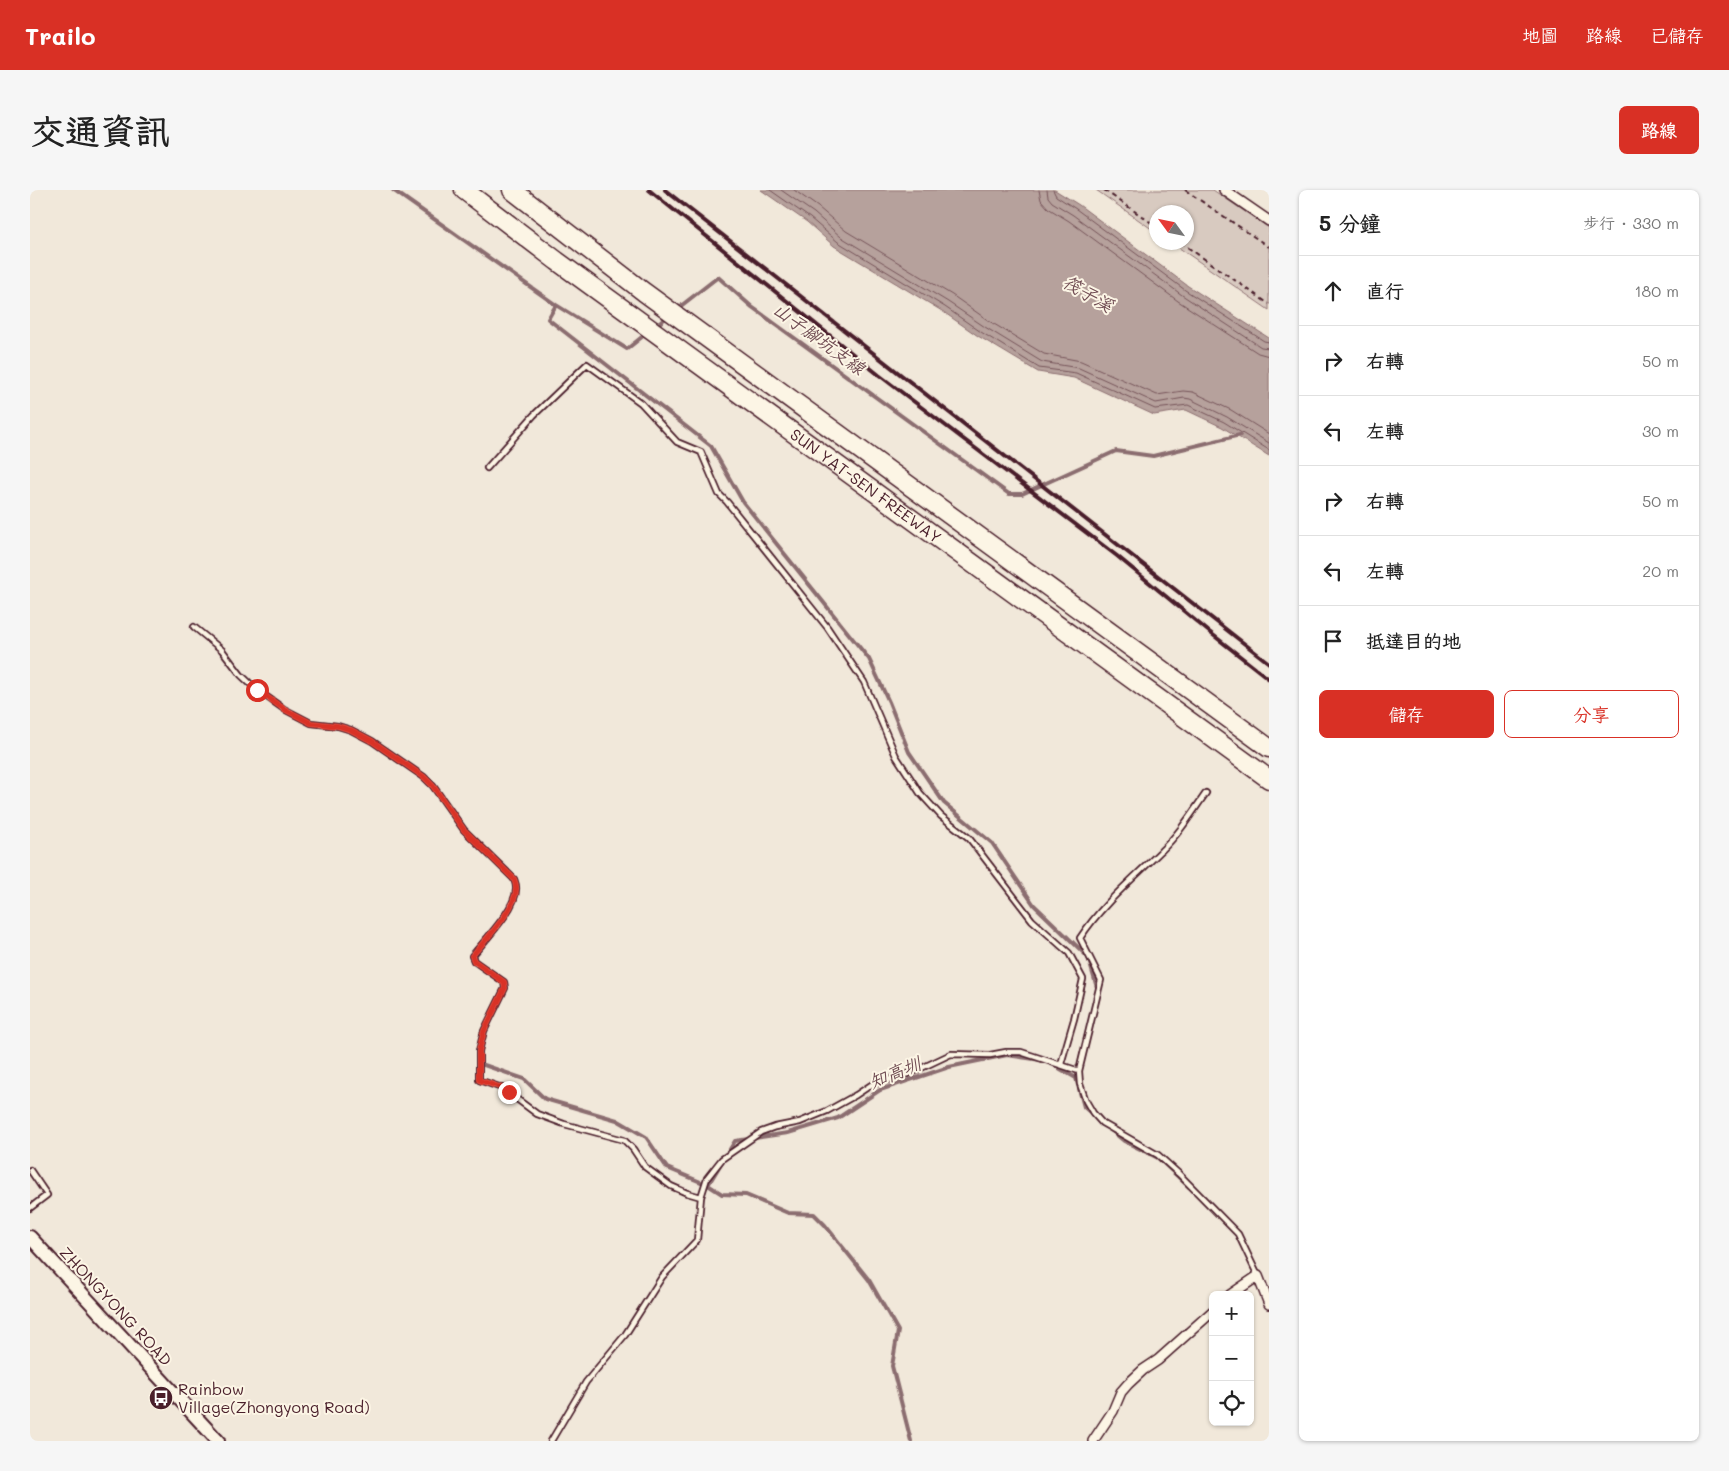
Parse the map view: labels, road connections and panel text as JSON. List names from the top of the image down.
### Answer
{
  "streets": {
    "highway": ["SUN YAT-SEN FREEWAY"],
    "main road": ["ZHONGYONG ROAD"]
  },
  "water": ["筏子溪", "山子腳坑支線", "知高圳"],
  "places": {
    "bus stop": ["Rainbow Village(Zhongyong Road)"]
  },
  "north": "top left",
  "page": {
    "header": "Trailo",
    "nav": ["地圖", "路線", "已儲存"],
    "buttons": [
      "路線",
      ["儲存", "分享"]
    ],
    "title": "交通資訊",
    "heading": ["5 分鐘", "步行 · 330 m"],
    "list": [
      ["直行", "180 m"],
      ["右轉", "50 m"],
      ["左轉", "30 m"],
      ["右轉", "50 m"],
      ["左轉", "20 m"],
      "抵達目的地"
    ],
    "map_buttons": ["+", "−"]
  }
}
